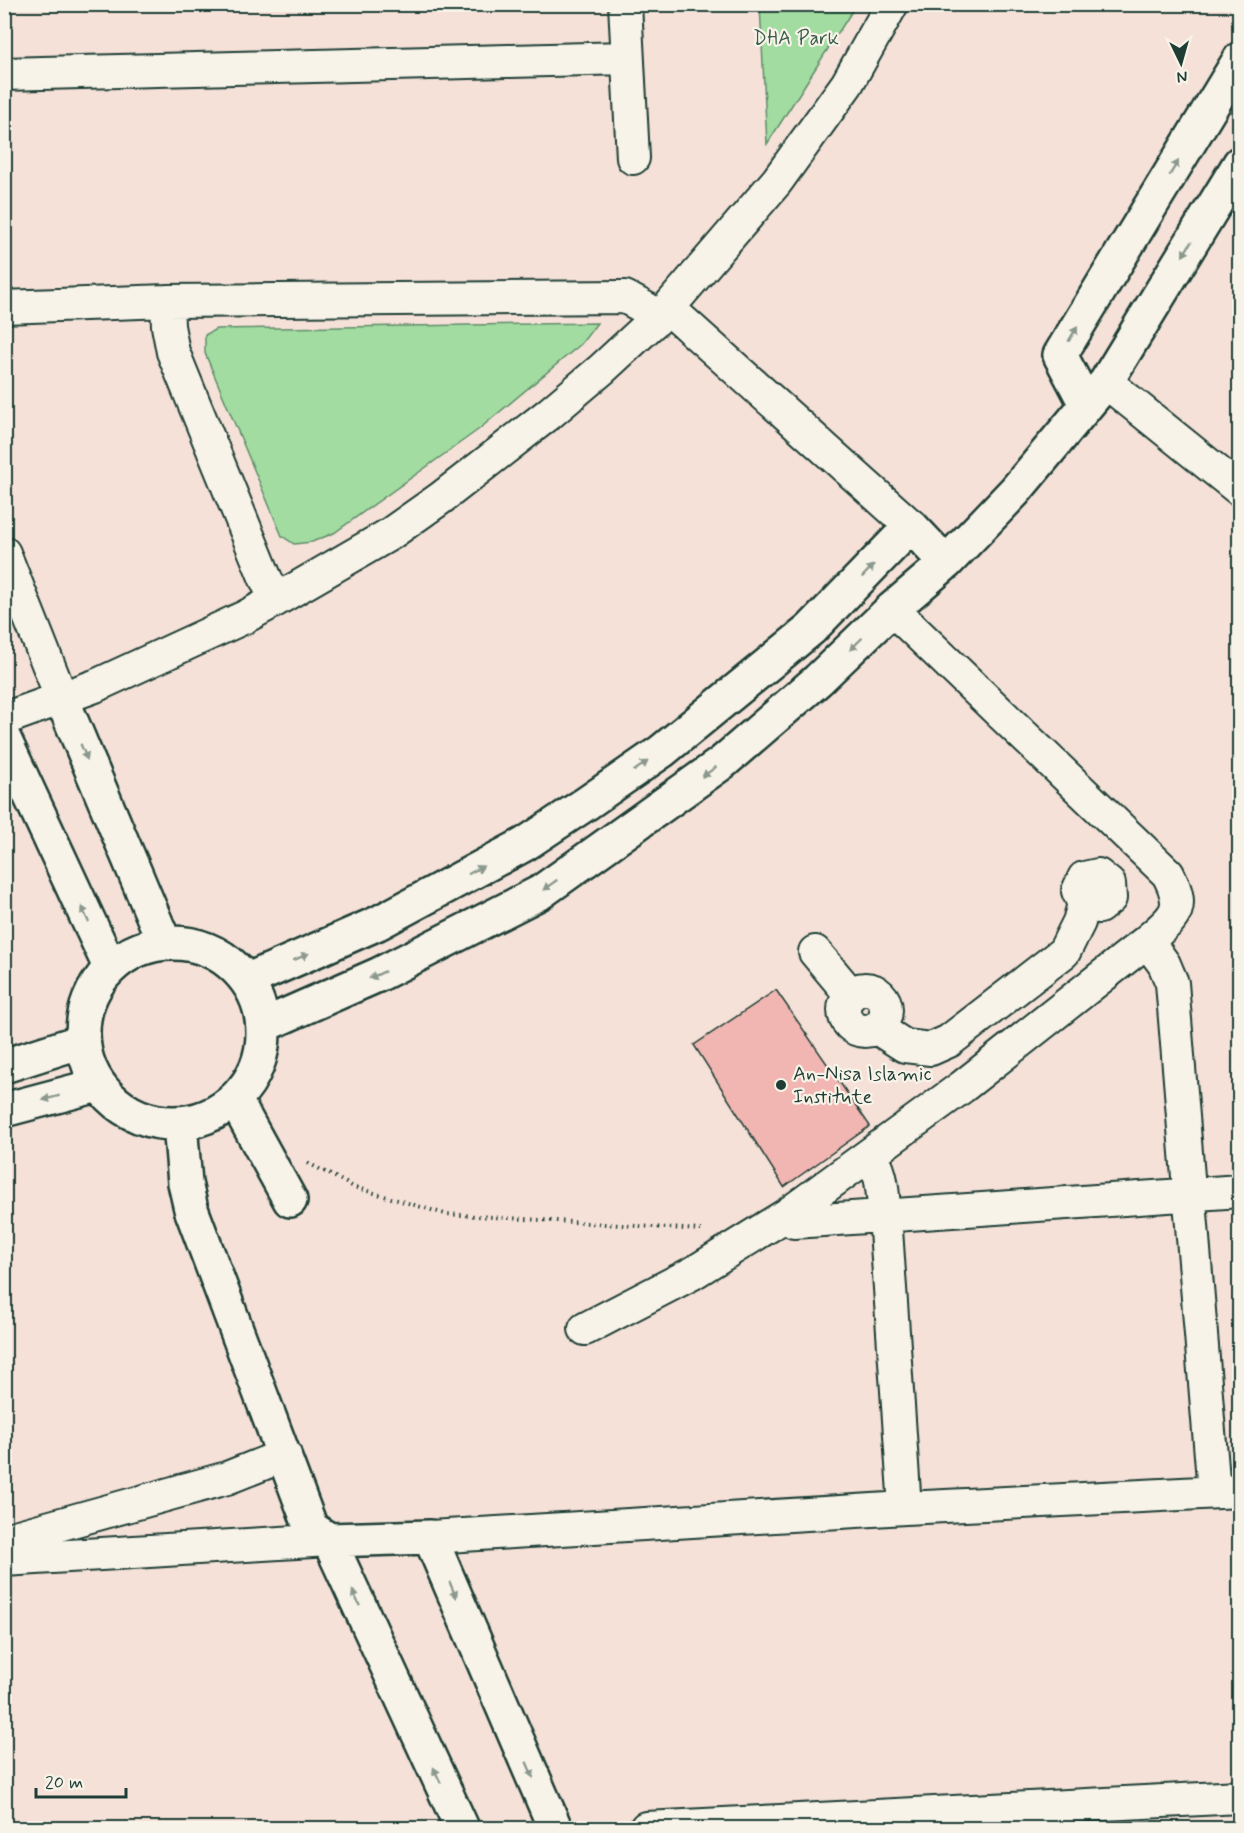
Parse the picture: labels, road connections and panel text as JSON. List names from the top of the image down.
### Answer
{
  "parks": ["DHA Park"],
  "places": ["An-Nisa Islamic Institute"],
  "scale_bar": "20 m",
  "north": "bottom"
}
